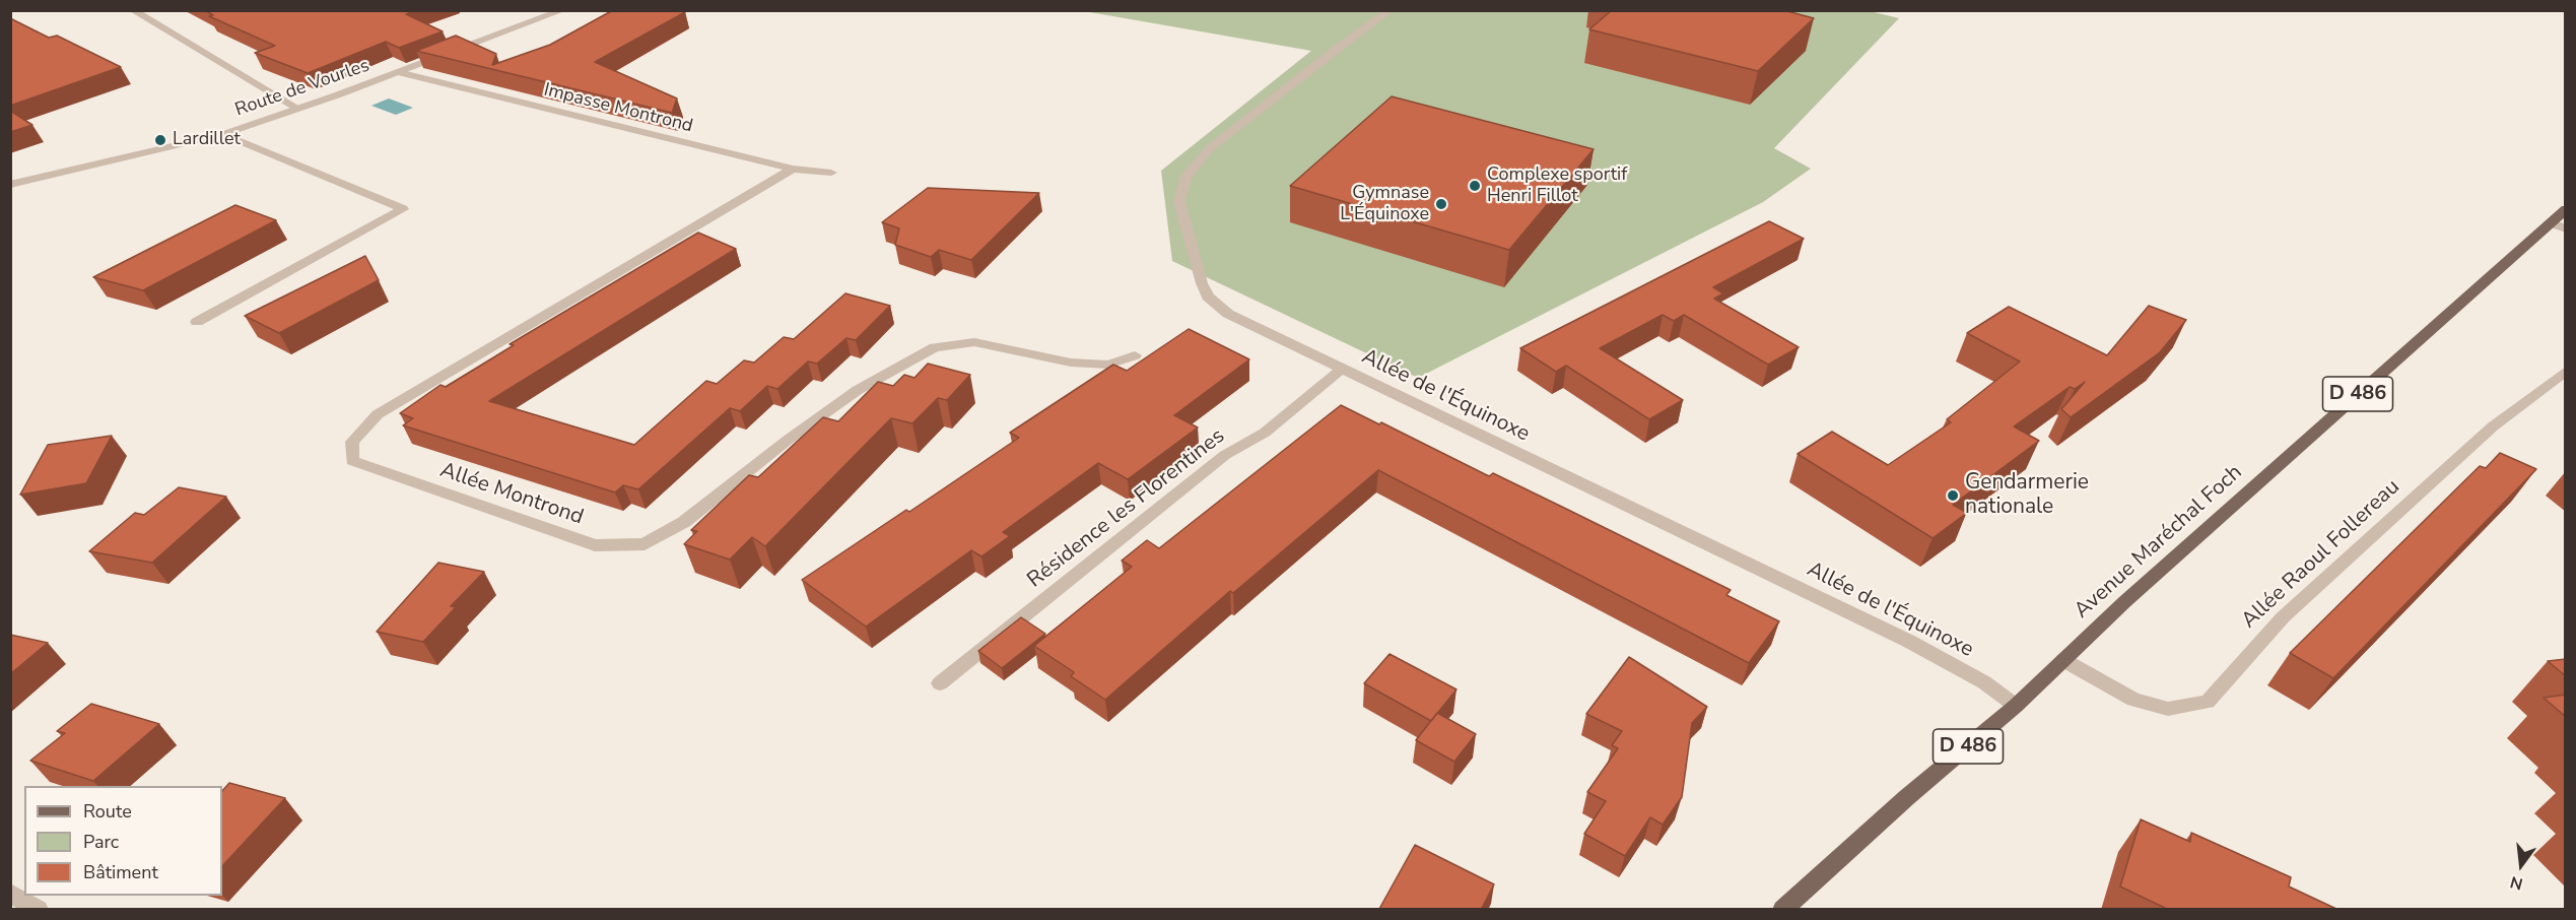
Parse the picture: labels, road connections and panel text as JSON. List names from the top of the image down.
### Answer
{
  "streets": {
    "main road": ["D 486", "Avenue Maréchal Foch"],
    "street": [
      "Route de Vourles",
      "Impasse Montrond",
      "Allée de l'Équinoxe",
      "Allée Montrond",
      "Résidence les Florentines",
      "Allée Raoul Follereau"
    ]
  },
  "crossings": [
    ["Route de Vourles", "Impasse Montrond"],
    ["Impasse Montrond", "Allée Montrond"],
    ["Allée de l'Équinoxe", "Résidence les Florentines"],
    ["Allée de l'Équinoxe", "Avenue Maréchal Foch"],
    ["Avenue Maréchal Foch", "Allée Raoul Follereau"]
  ],
  "places": [
    "Lardillet",
    "Complexe sportif Henri Fillot",
    "Gymnase L'Équinoxe",
    "Gendarmerie nationale"
  ],
  "legend": ["Route", "Parc", "Bâtiment"],
  "north": "bottom"
}
